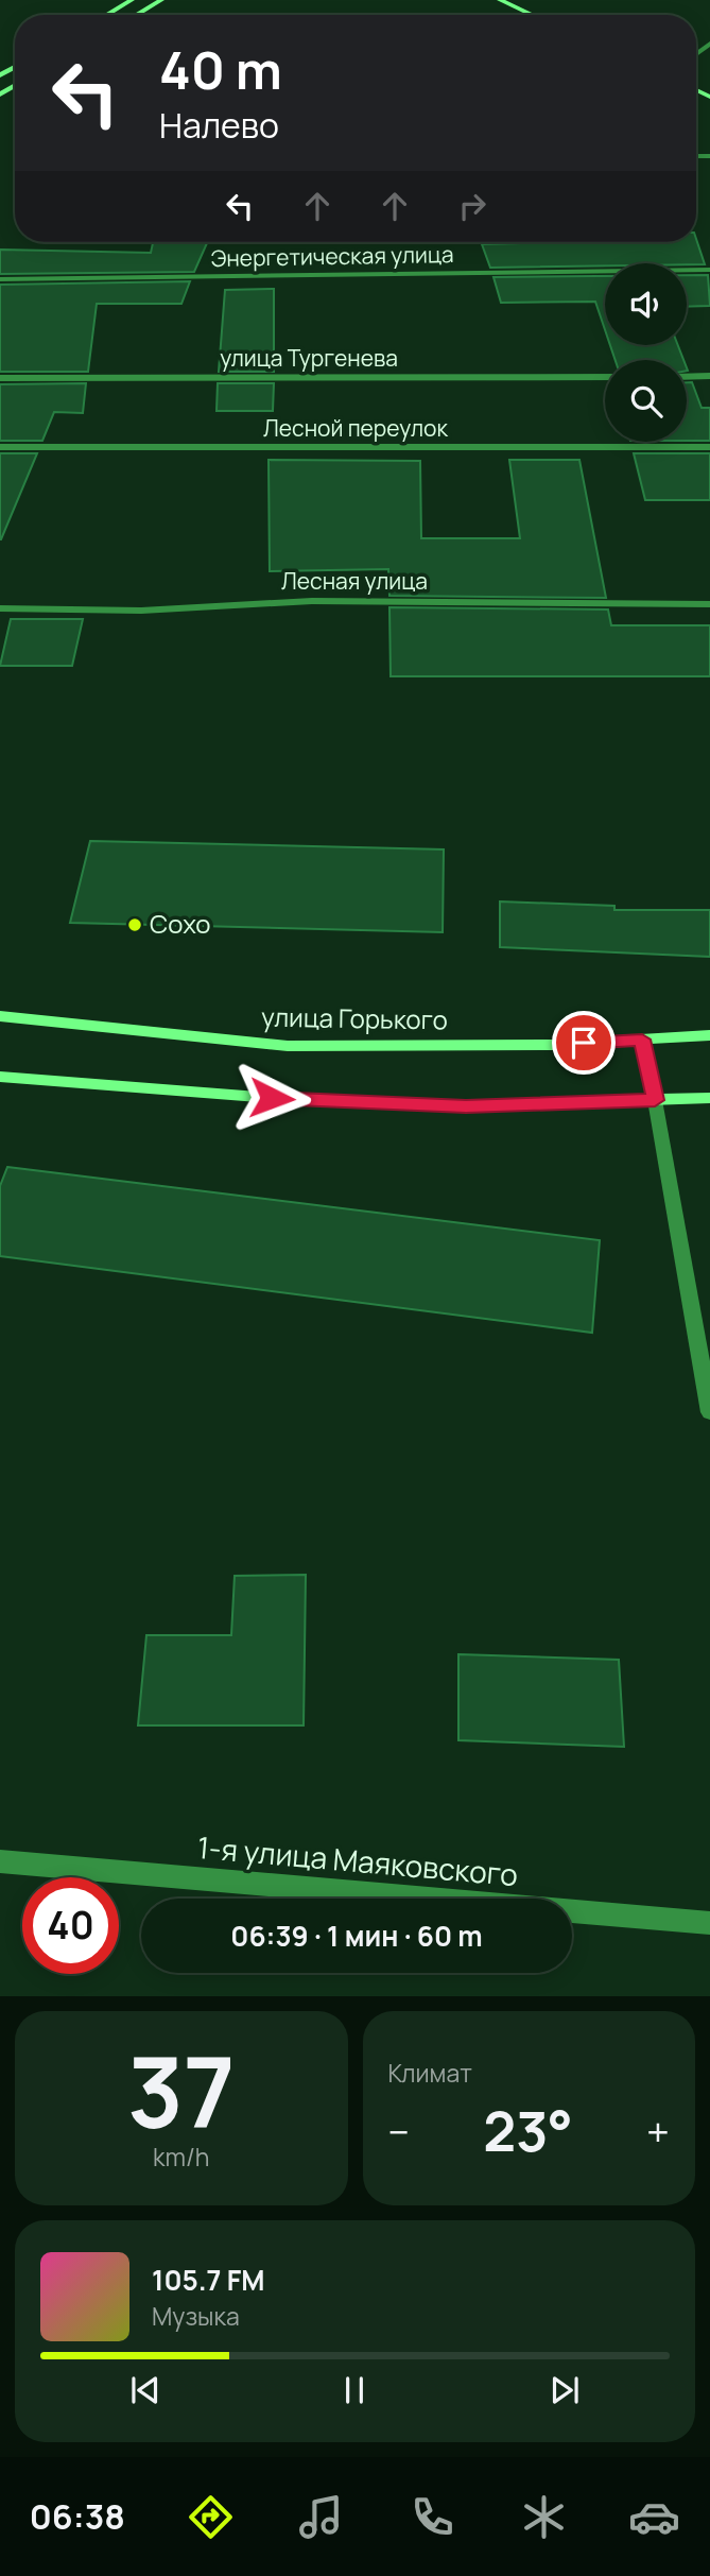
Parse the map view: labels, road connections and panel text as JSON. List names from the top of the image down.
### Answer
{
  "streets": {
    "street": [
      "Энергетическая улица",
      "улица Тургенева",
      "Лесной переулок",
      "Лесная улица",
      "улица Горького",
      "1-я улица Маяковского"
    ]
  },
  "places": ["Сохо"],
  "page": {
    "turn": ["40 m", "Налево"],
    "limit": "40",
    "trip": "06:39 · 1 мин · 60 m",
    "tile": [
      ["37", "km/h"],
      "Климат"
    ],
    "heat": ["−", "23°", "+"],
    "song": ["105.7 FM", "Музыка"],
    "tabs": "06:38"
  }
}
